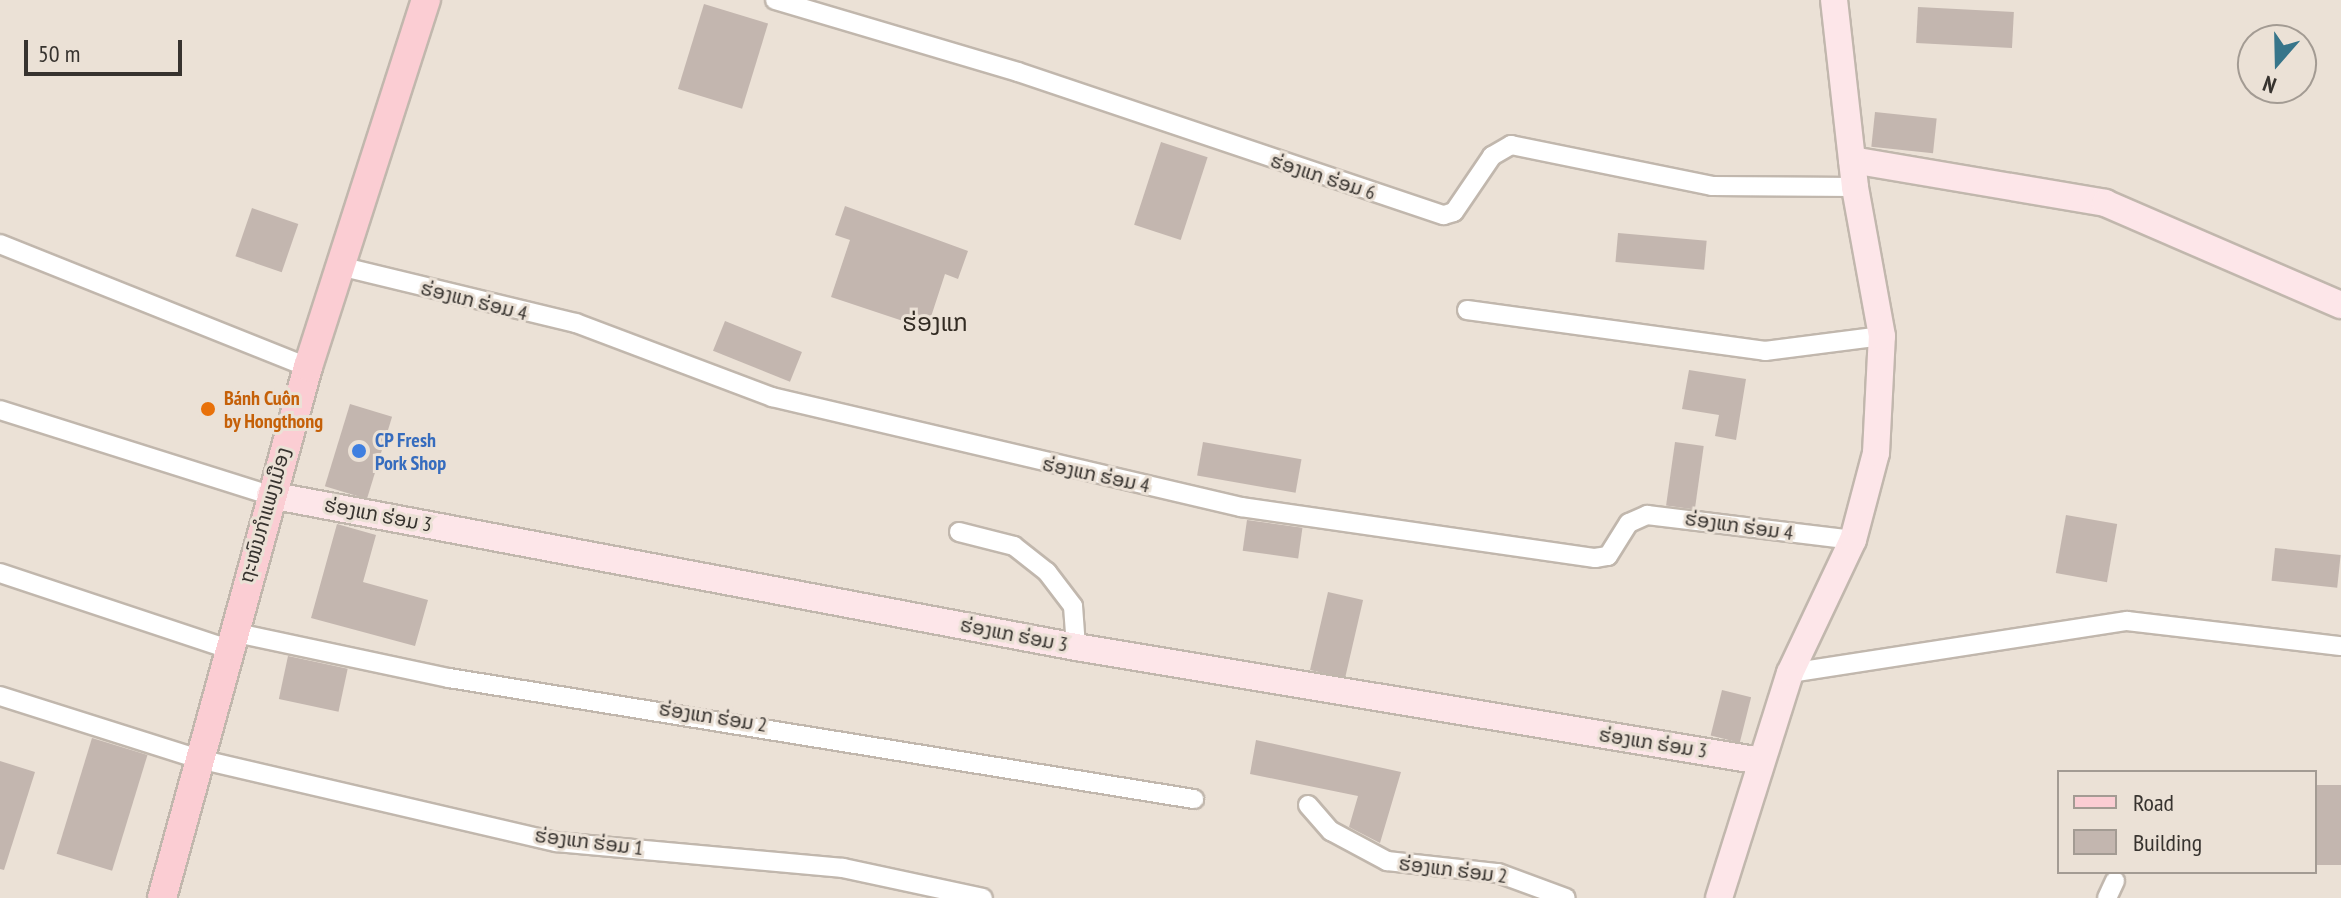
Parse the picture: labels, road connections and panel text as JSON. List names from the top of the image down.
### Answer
{
  "streets": {
    "main road": ["ຖະໜົນກຳແພງເມືອງ"],
    "street": [
      "ຮ່ອງແກ ຮ່ອມ 6",
      "ຮ່ອງແກ ຮ່ອມ 4",
      "ຮ່ອງແກ ຮ່ອມ 3",
      "ຮ່ອງແກ ຮ່ອມ 2",
      "ຮ່ອງແກ ຮ່ອມ 1"
    ]
  },
  "crossings": [
    ["ຮ່ອງແກ ຮ່ອມ 4", "ຖະໜົນກຳແພງເມືອງ"],
    ["ຖະໜົນກຳແພງເມືອງ", "ຮ່ອງແກ ຮ່ອມ 3"],
    ["ຖະໜົນກຳແພງເມືອງ", "ຮ່ອງແກ ຮ່ອມ 2"],
    ["ຖະໜົນກຳແພງເມືອງ", "ຮ່ອງແກ ຮ່ອມ 1"]
  ],
  "districts": ["ຮ່ອງແກ"],
  "places": ["Bánh Cuốn by Hongthong", "CP Fresh Pork Shop"],
  "legend": ["Road", "Building"],
  "scale_bar": "50 m",
  "north": "bottom"
}
